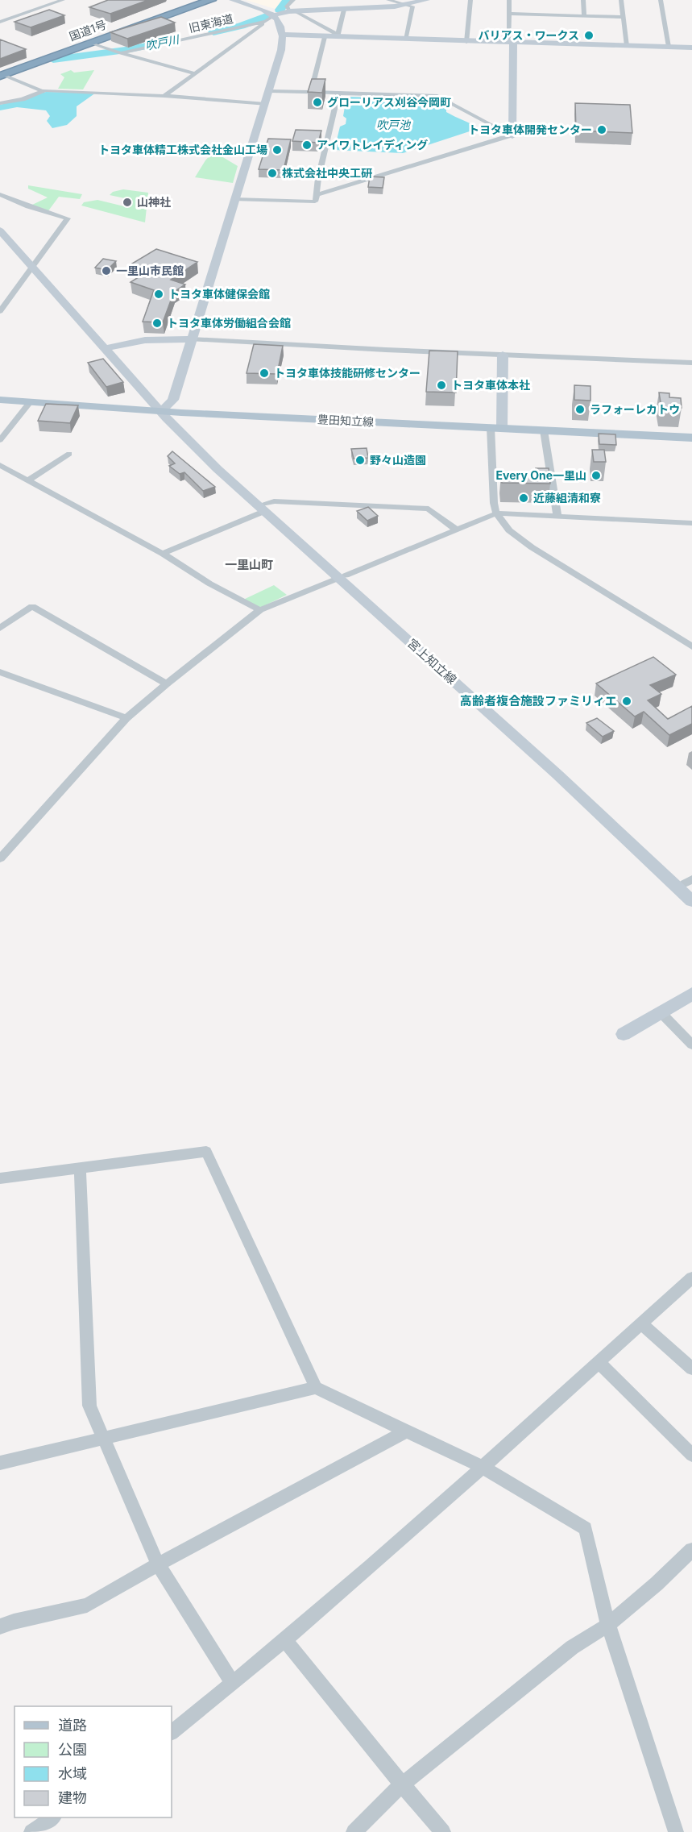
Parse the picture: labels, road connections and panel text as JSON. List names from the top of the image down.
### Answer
{
  "streets": {
    "highway": ["国道1号"],
    "main road": ["豊田知立線"],
    "street": ["旧東海道", "宮上知立線"]
  },
  "crossings": [
    ["豊田知立線", "宮上知立線"]
  ],
  "districts": ["一里山町"],
  "water": ["吹戸川", "吹戸池"],
  "places": [
    "バリアス・ワークス",
    "グローリアス刈谷今岡町",
    "トヨタ車体開発センター",
    "アイワトレイディング",
    "トヨタ車体精工株式会社金山工場",
    "株式会社中央工研",
    "山神社",
    "一里山市民館",
    "トヨタ車体健保会館",
    "トヨタ車体労働組合会館",
    "トヨタ車体技能研修センター",
    "トヨタ車体本社",
    "ラフォーレカトウ",
    "野々山造園",
    "Every One一里山",
    "近藤組清和寮",
    "高齢者複合施設ファミリィエ"
  ],
  "legend": [
    "道路",
    "公園",
    "水域",
    "建物"
  ]
}
